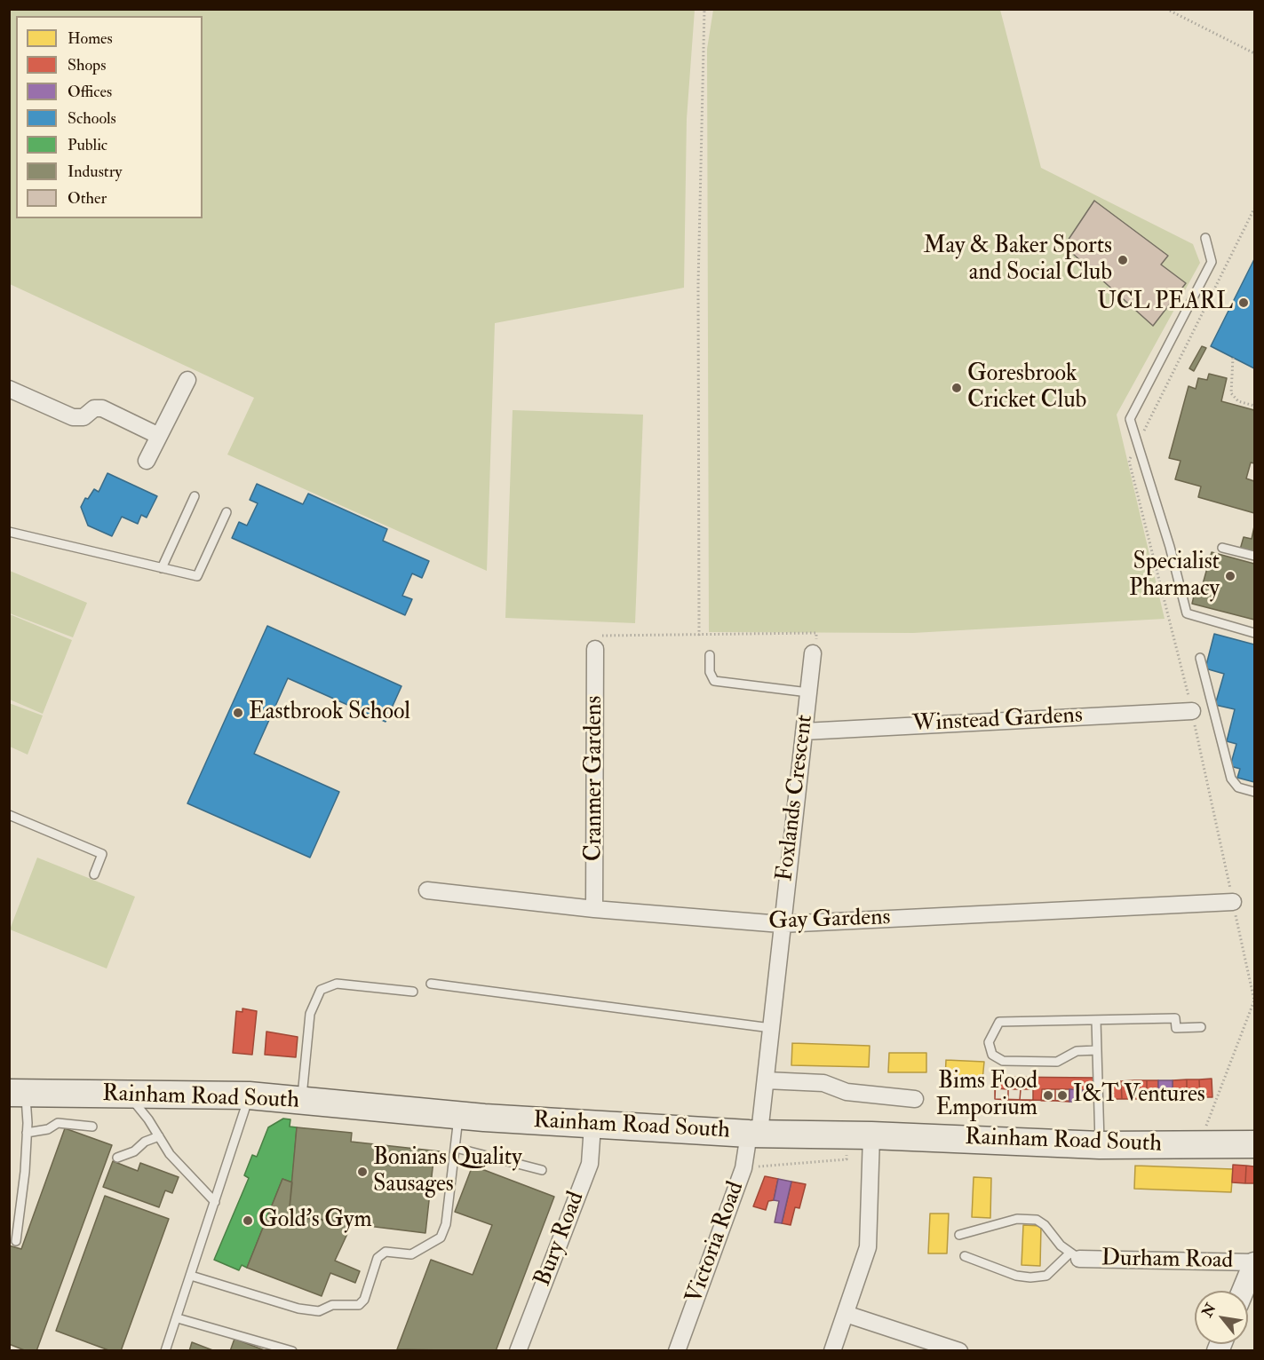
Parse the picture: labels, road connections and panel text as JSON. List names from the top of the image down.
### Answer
{
  "streets": {
    "main road": ["Rainham Road South"],
    "street": [
      "Winstead Gardens",
      "Cranmer Gardens",
      "Foxlands Crescent",
      "Gay Gardens",
      "Bury Road",
      "Victoria Road",
      "Durham Road"
    ]
  },
  "crossings": [
    ["Winstead Gardens", "Foxlands Crescent"],
    ["Cranmer Gardens", "Gay Gardens"],
    ["Foxlands Crescent", "Gay Gardens"],
    ["Foxlands Crescent", "Rainham Road South"],
    ["Foxlands Crescent", "Victoria Road"],
    ["Rainham Road South", "Bury Road"],
    ["Rainham Road South", "Victoria Road"]
  ],
  "places": [
    "May & Baker Sports and Social Club",
    "UCL PEARL",
    "Goresbrook Cricket Club",
    "Specialist Pharmacy",
    "Eastbrook School",
    "Bims Food Emporium",
    "I&T Ventures",
    "Bonians Quality Sausages",
    "Gold's Gym"
  ],
  "legend": [
    "Homes",
    "Shops",
    "Offices",
    "Schools",
    "Public",
    "Industry",
    "Other"
  ],
  "north": "top left"
}
